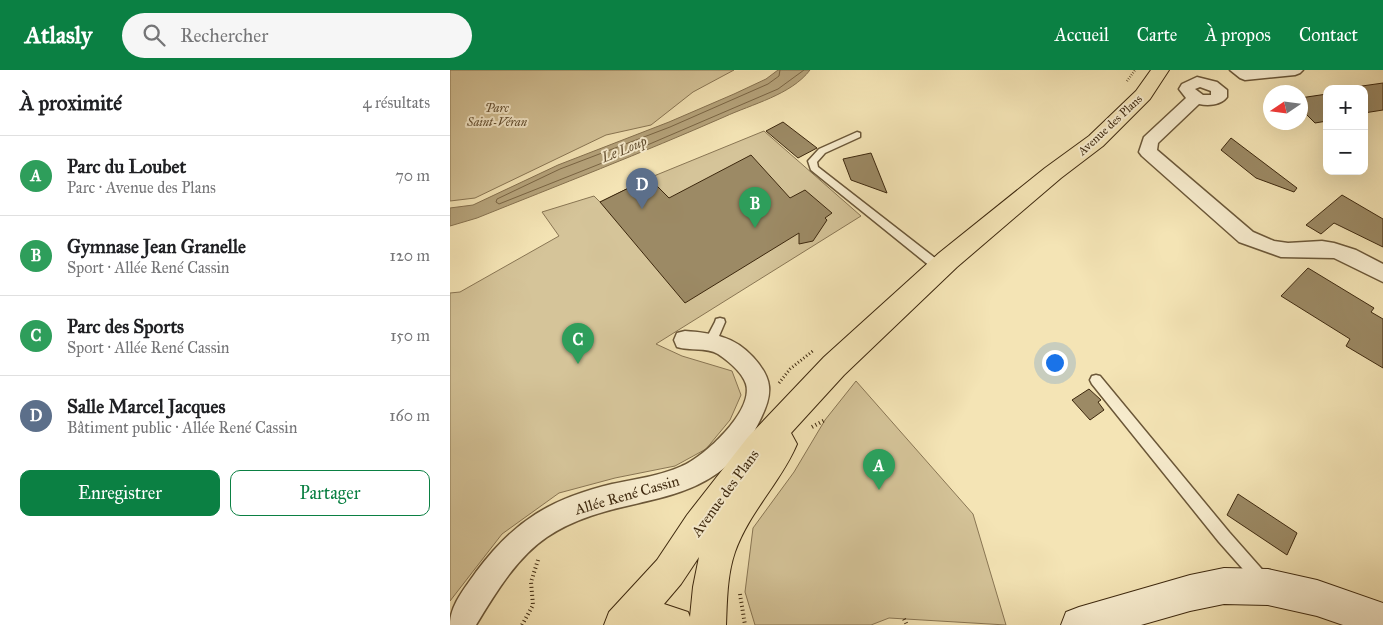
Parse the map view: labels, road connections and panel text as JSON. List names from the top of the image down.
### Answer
{
  "streets": {
    "main road": ["Avenue des Plans"],
    "street": ["Allée René Cassin"]
  },
  "water": ["Le Loup"],
  "parks": ["Parc Saint-Véran"],
  "north": "left",
  "page": {
    "header": "Atlasly",
    "search": "Rechercher",
    "nav": [
      "Accueil",
      "Carte",
      "À propos",
      "Contact"
    ],
    "heading": ["À proximité", "4 résultats"],
    "map_buttons": ["+", "−"],
    "list": [
      {
        "mark": "A",
        "name": "Parc du Loubet",
        "note": "Parc · Avenue des Plans",
        "value": "70 m"
      },
      {
        "mark": "B",
        "name": "Gymnase Jean Granelle",
        "note": "Sport · Allée René Cassin",
        "value": "120 m"
      },
      {
        "mark": "C",
        "name": "Parc des Sports",
        "note": "Sport · Allée René Cassin",
        "value": "150 m"
      },
      {
        "mark": "D",
        "name": "Salle Marcel Jacques",
        "note": "Bâtiment public · Allée René Cassin",
        "value": "160 m"
      }
    ],
    "pins": [
      "D",
      "B",
      "C",
      "A"
    ],
    "buttons": ["Enregistrer", "Partager"]
  }
}
